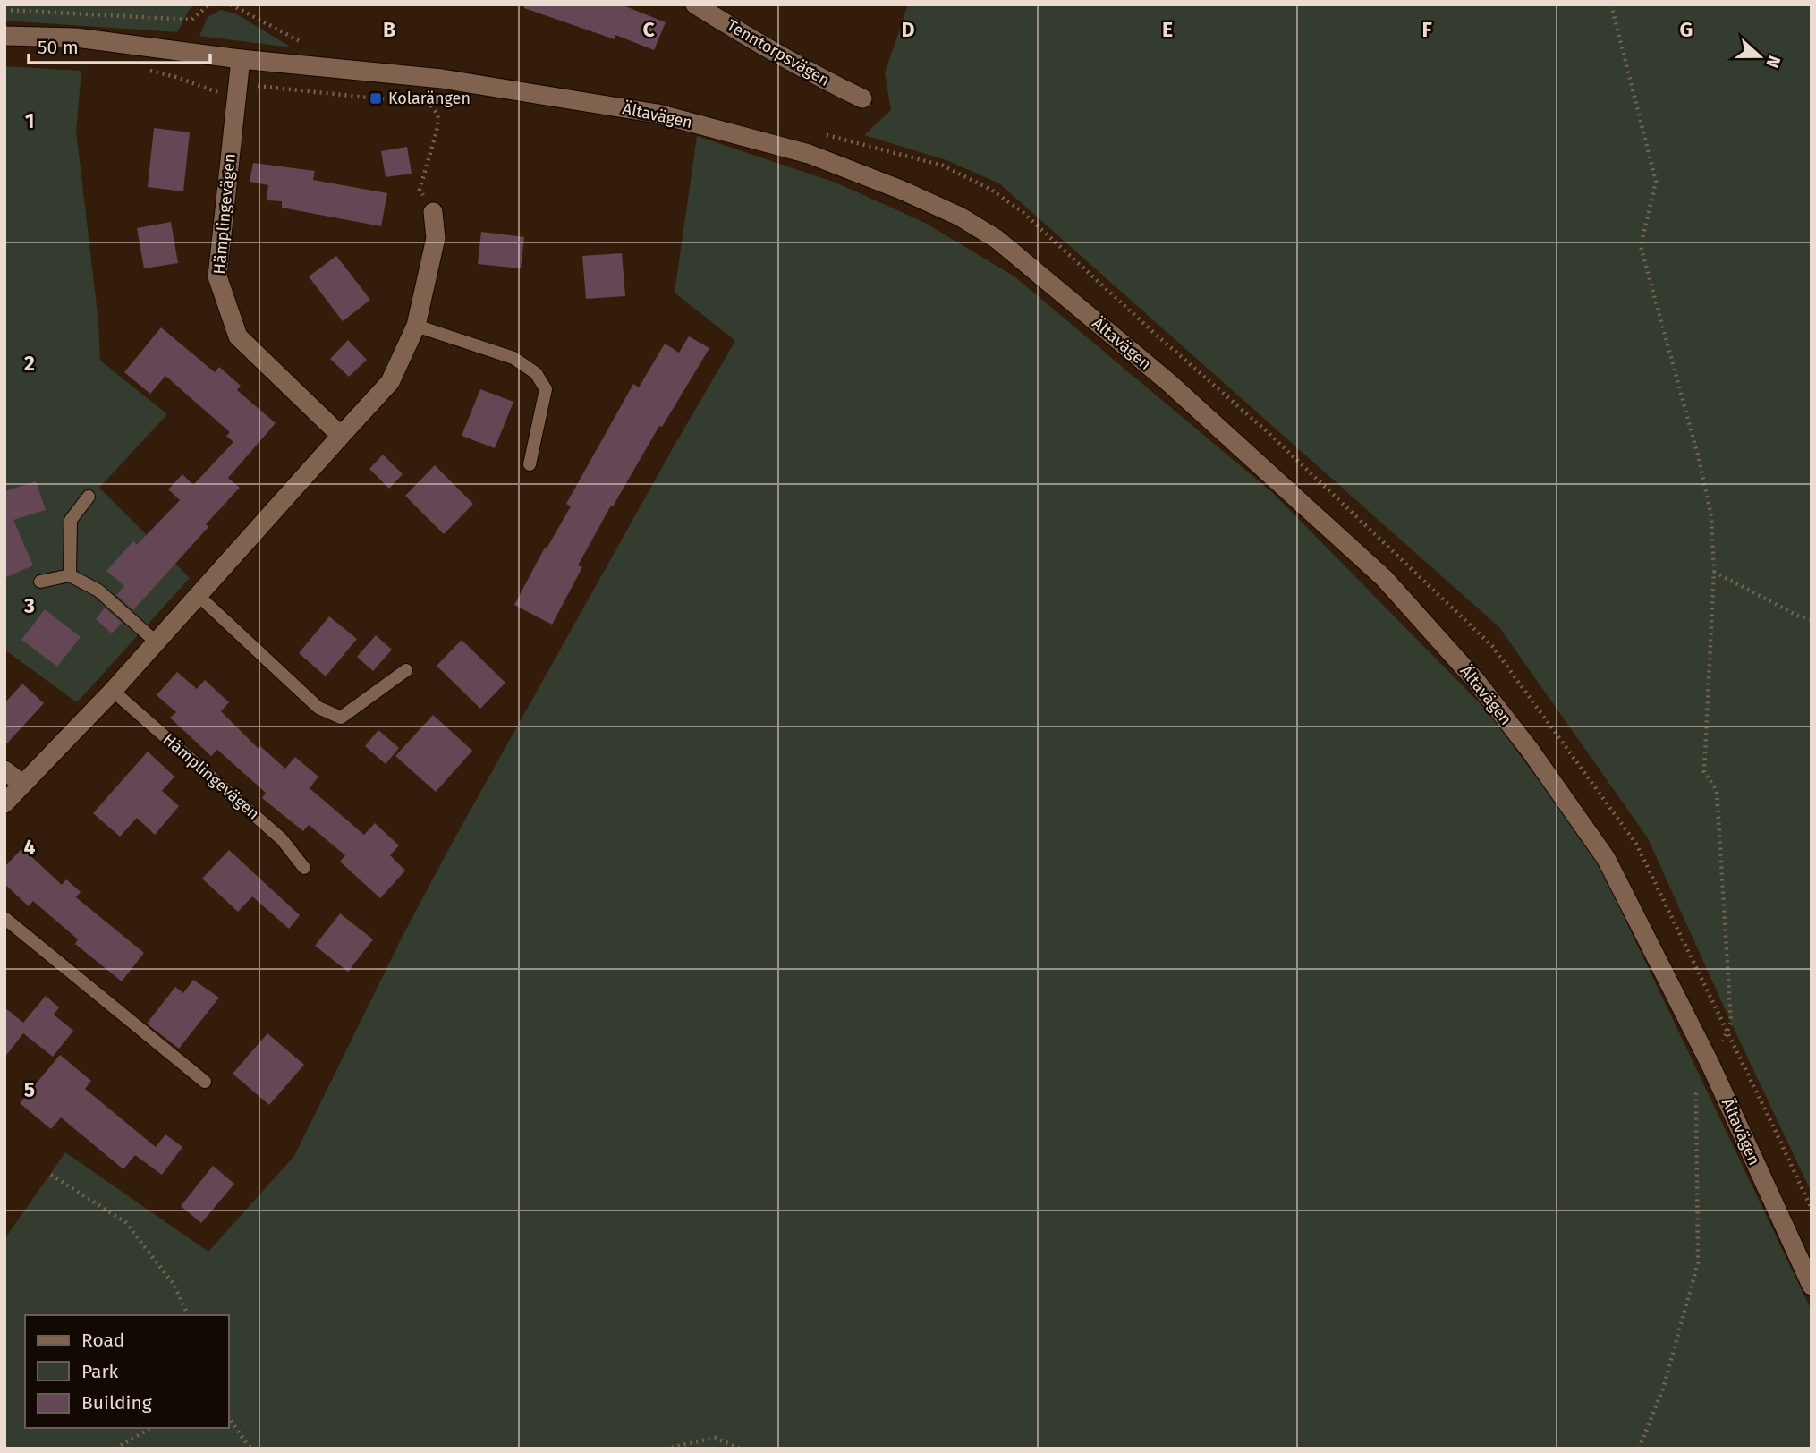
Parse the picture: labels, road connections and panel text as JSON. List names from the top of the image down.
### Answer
{
  "streets": {
    "main road": ["Tenntorpsvägen", "Ältavägen", "Hämplingevägen"]
  },
  "crossings": [
    ["Ältavägen", "Hämplingevägen"]
  ],
  "places": {
    "transit": ["Kolarängen"]
  },
  "legend": ["Road", "Park", "Building"],
  "scale_bar": "50 m",
  "north": "right",
  "grid": {
    "columns": [
      "B",
      "C",
      "D",
      "E",
      "F",
      "G"
    ],
    "rows": [
      "1",
      "2",
      "3",
      "4",
      "5"
    ]
  }
}
